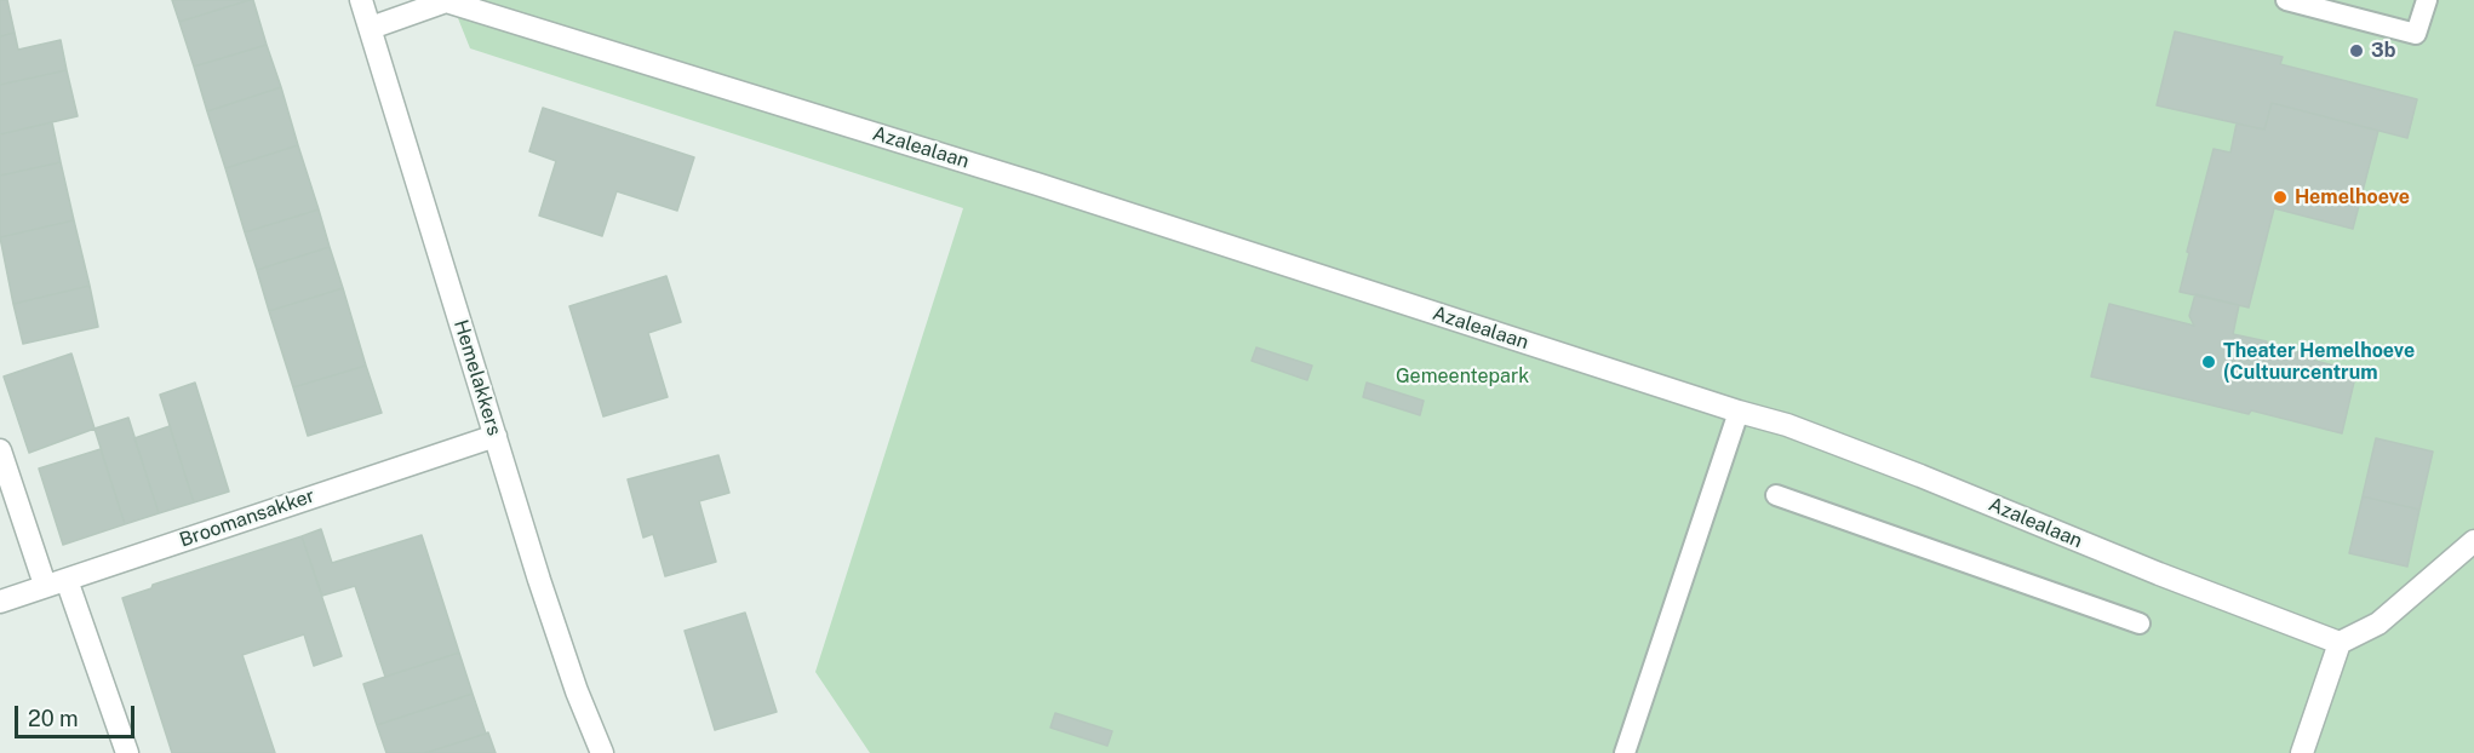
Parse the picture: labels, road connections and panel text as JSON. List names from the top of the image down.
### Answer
{
  "streets": {
    "street": ["Azalealaan", "Hemelakkers", "Broomansakker"]
  },
  "crossings": [
    ["Hemelakkers", "Broomansakker"]
  ],
  "parks": ["Gemeentepark"],
  "places": ["3b", "Hemelhoeve", "Theater Hemelhoeve (Cultuurcentrum"],
  "scale_bar": "20 m"
}
